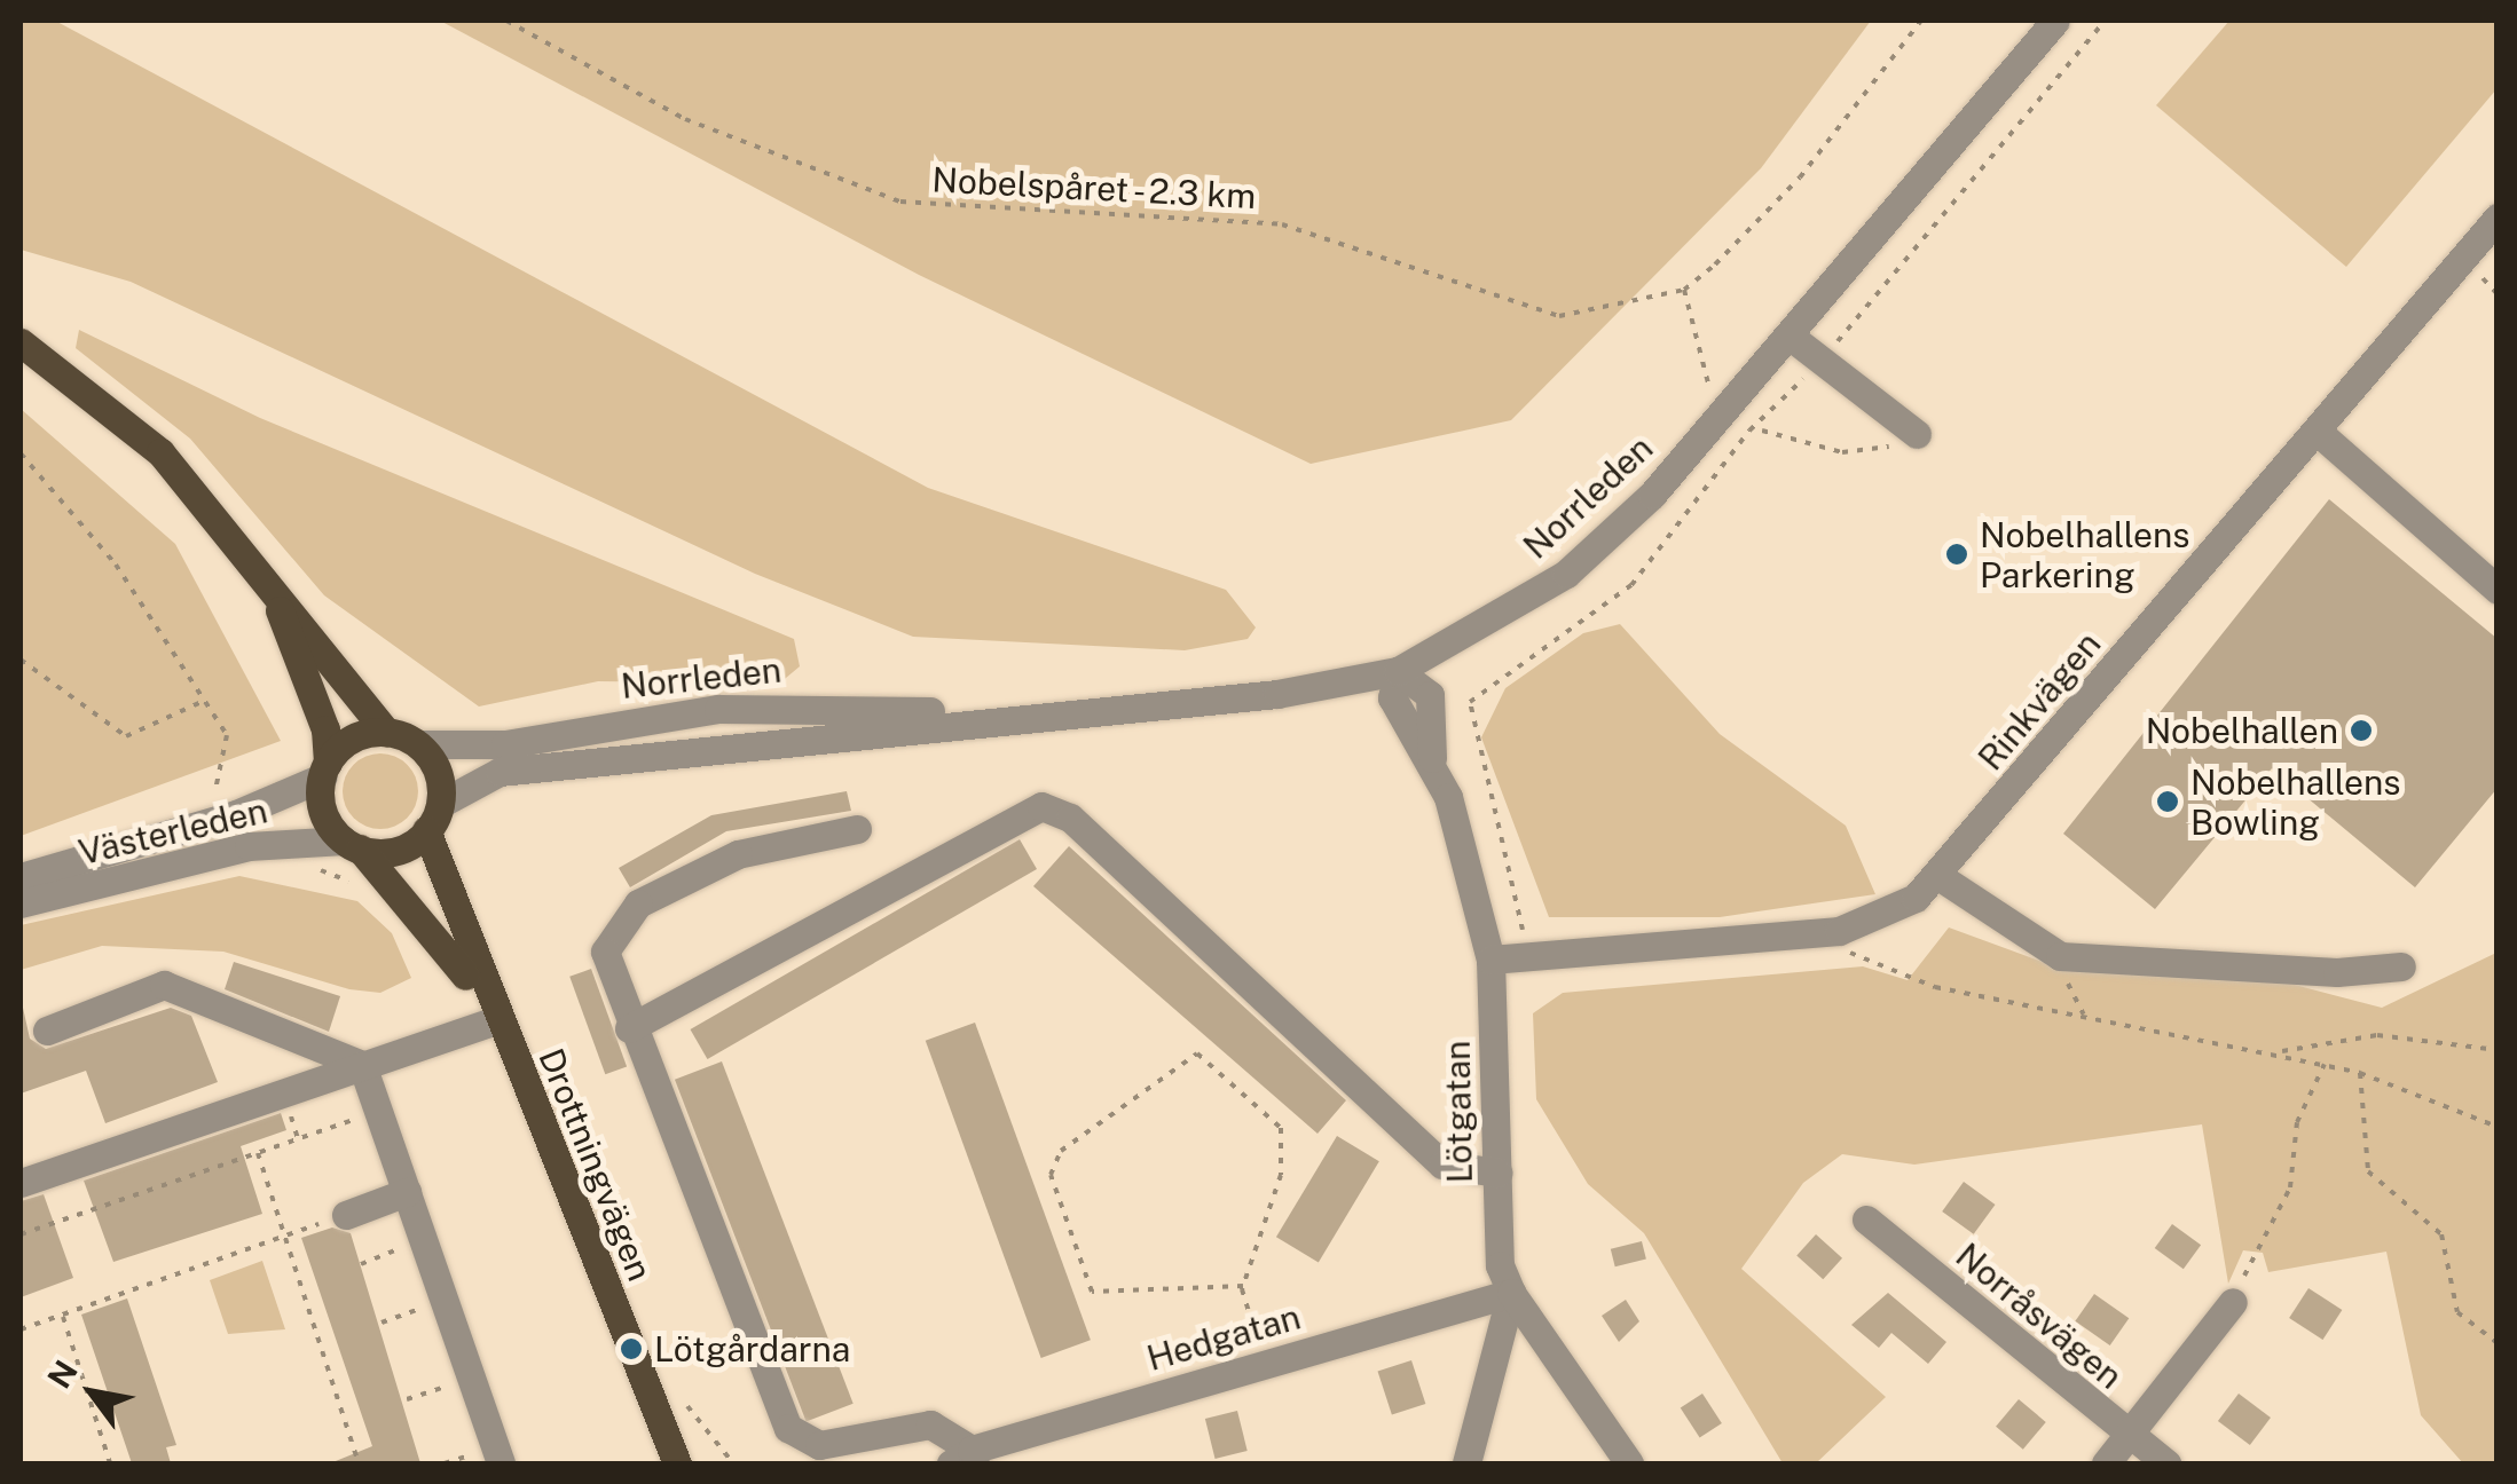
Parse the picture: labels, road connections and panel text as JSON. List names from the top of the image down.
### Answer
{
  "streets": {
    "main road": ["Drottningvägen"],
    "street": [
      "Norrleden",
      "Rinkvägen",
      "Västerleden",
      "Lötgatan",
      "Norråsvägen",
      "Hedgatan"
    ],
    "path": ["Nobelspåret - 2.3 km"]
  },
  "crossings": [
    ["Norrleden", "Västerleden"],
    ["Norrleden", "Lötgatan"],
    ["Norrleden", "Drottningvägen"],
    ["Rinkvägen", "Lötgatan"],
    ["Västerleden", "Drottningvägen"],
    ["Lötgatan", "Hedgatan"]
  ],
  "places": [
    "Nobelhallens Parkering",
    "Nobelhallen",
    "Nobelhallens Bowling",
    "Lötgårdarna"
  ],
  "north": "top left"
}
